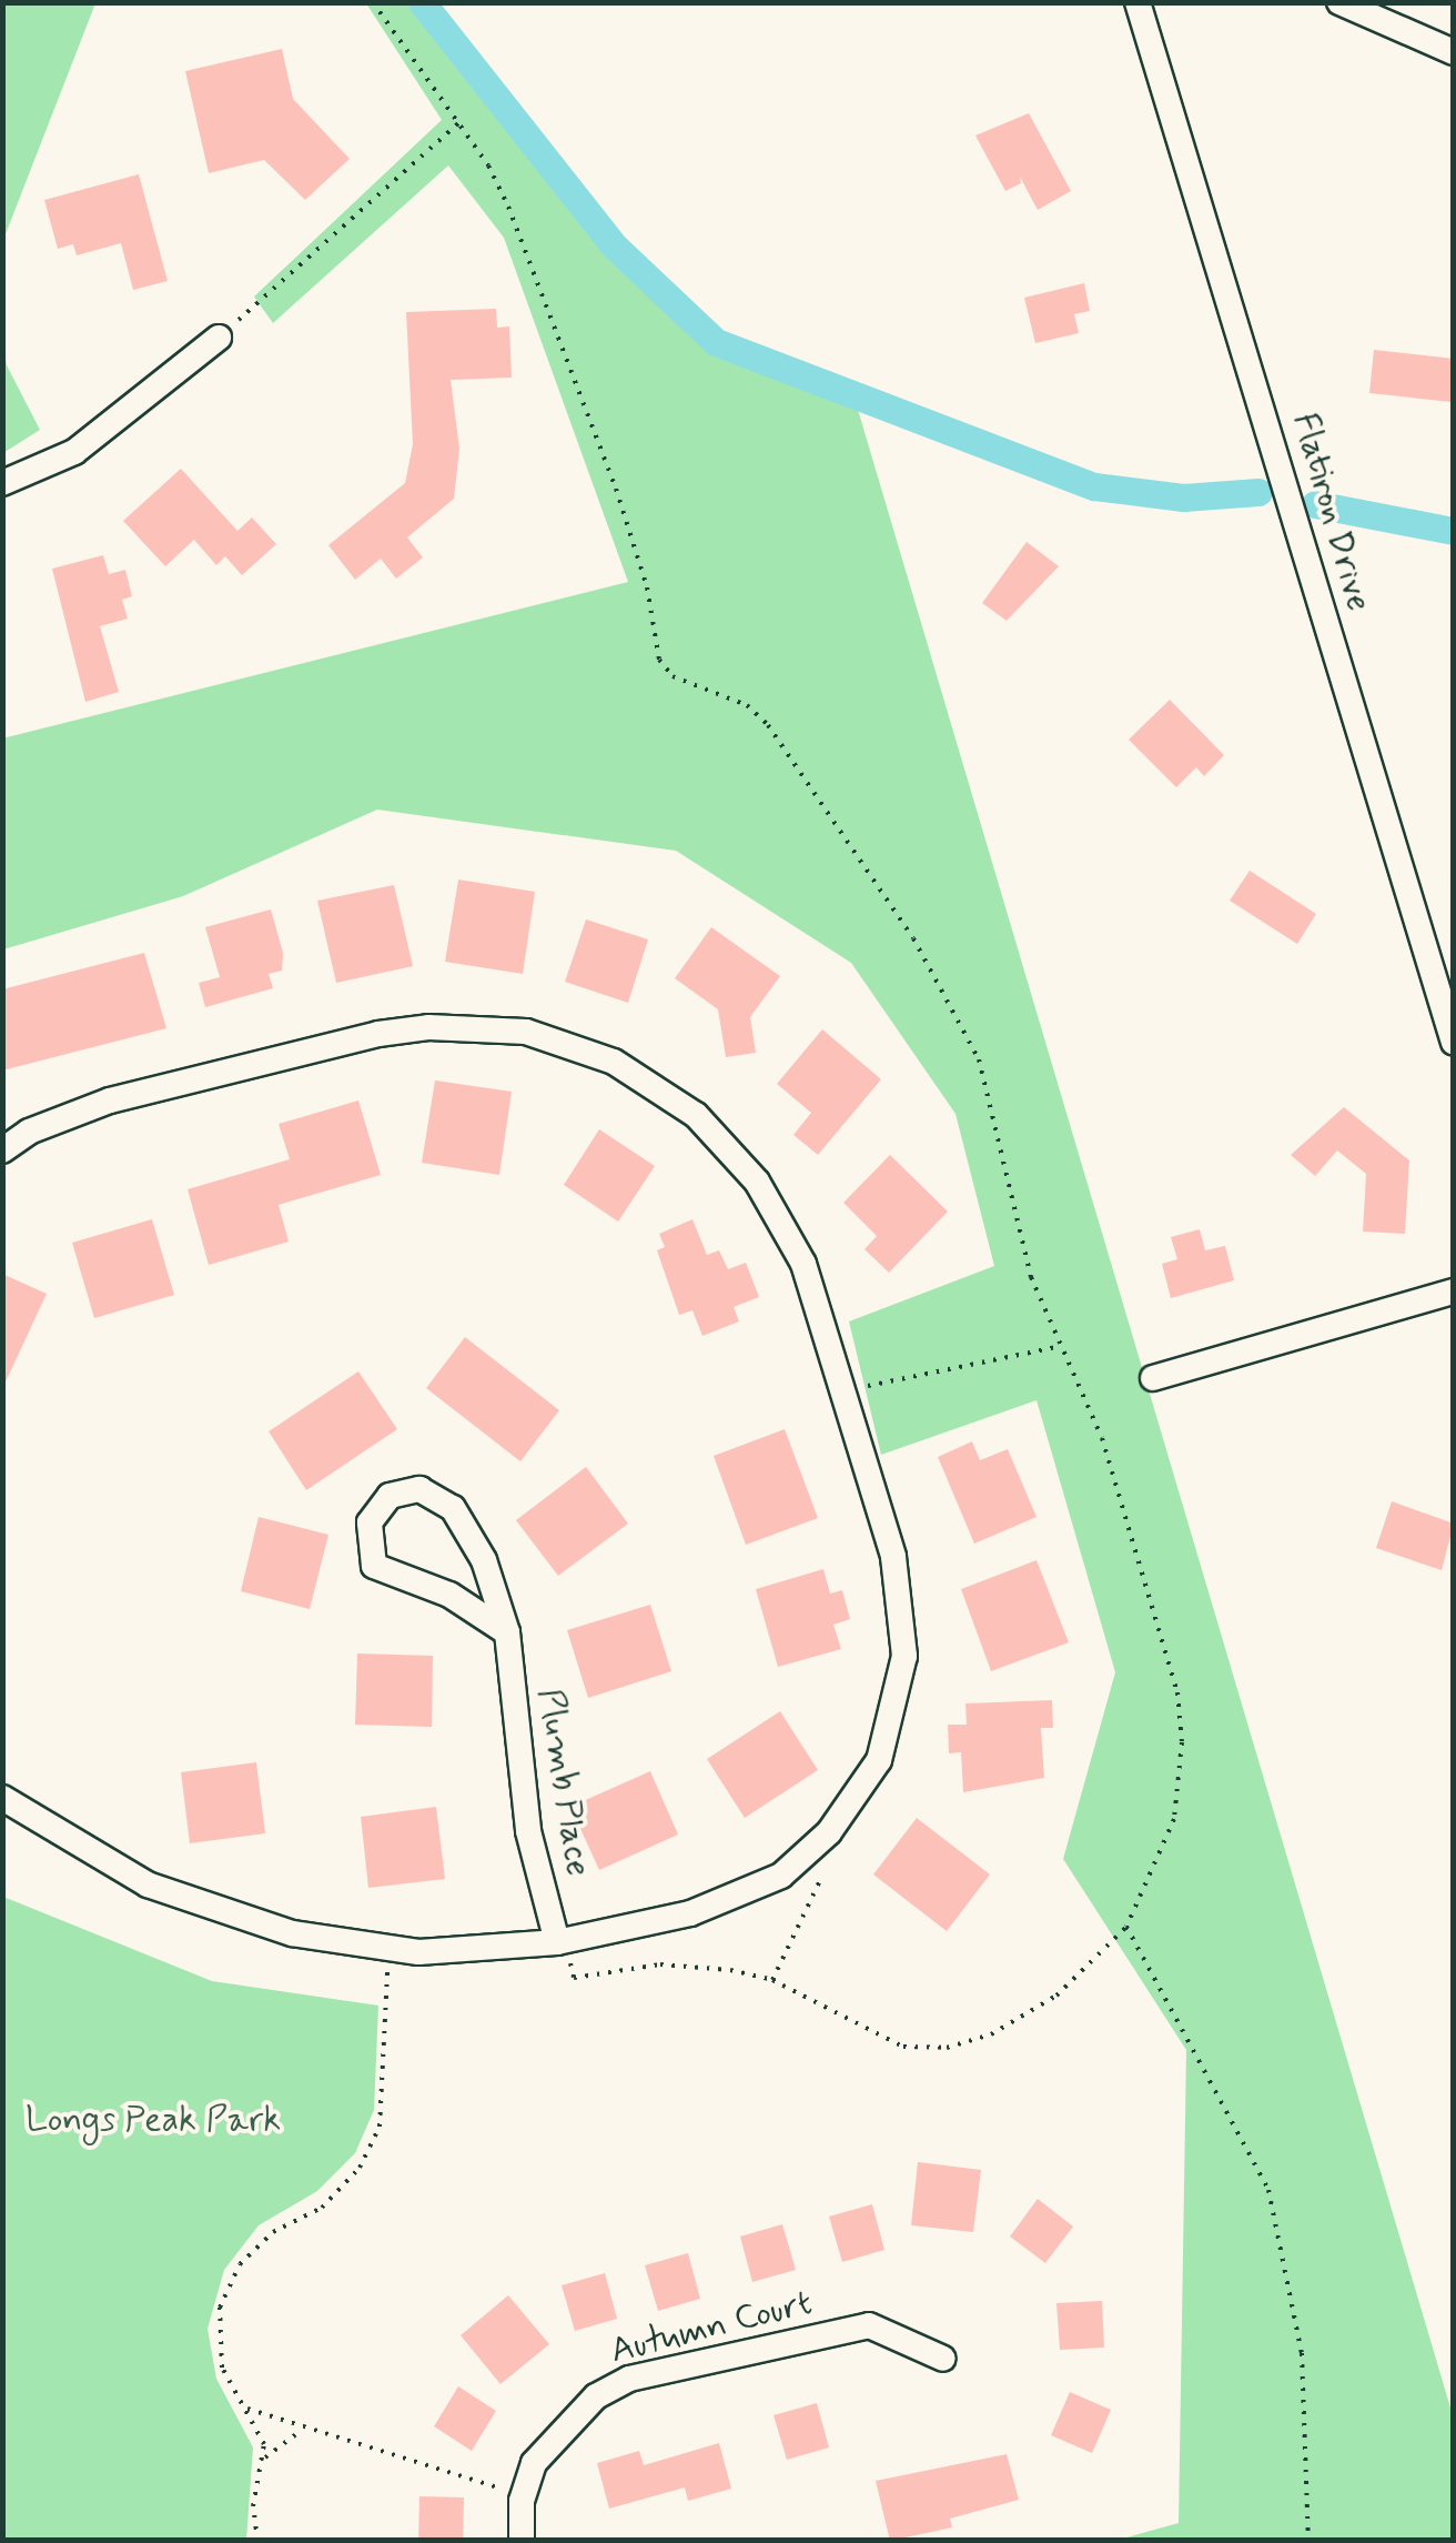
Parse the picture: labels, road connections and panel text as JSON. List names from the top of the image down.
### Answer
{
  "streets": {
    "street": ["Flatiron Drive", "Plumb Place", "Autumn Court"]
  },
  "parks": ["Longs Peak Park"]
}
